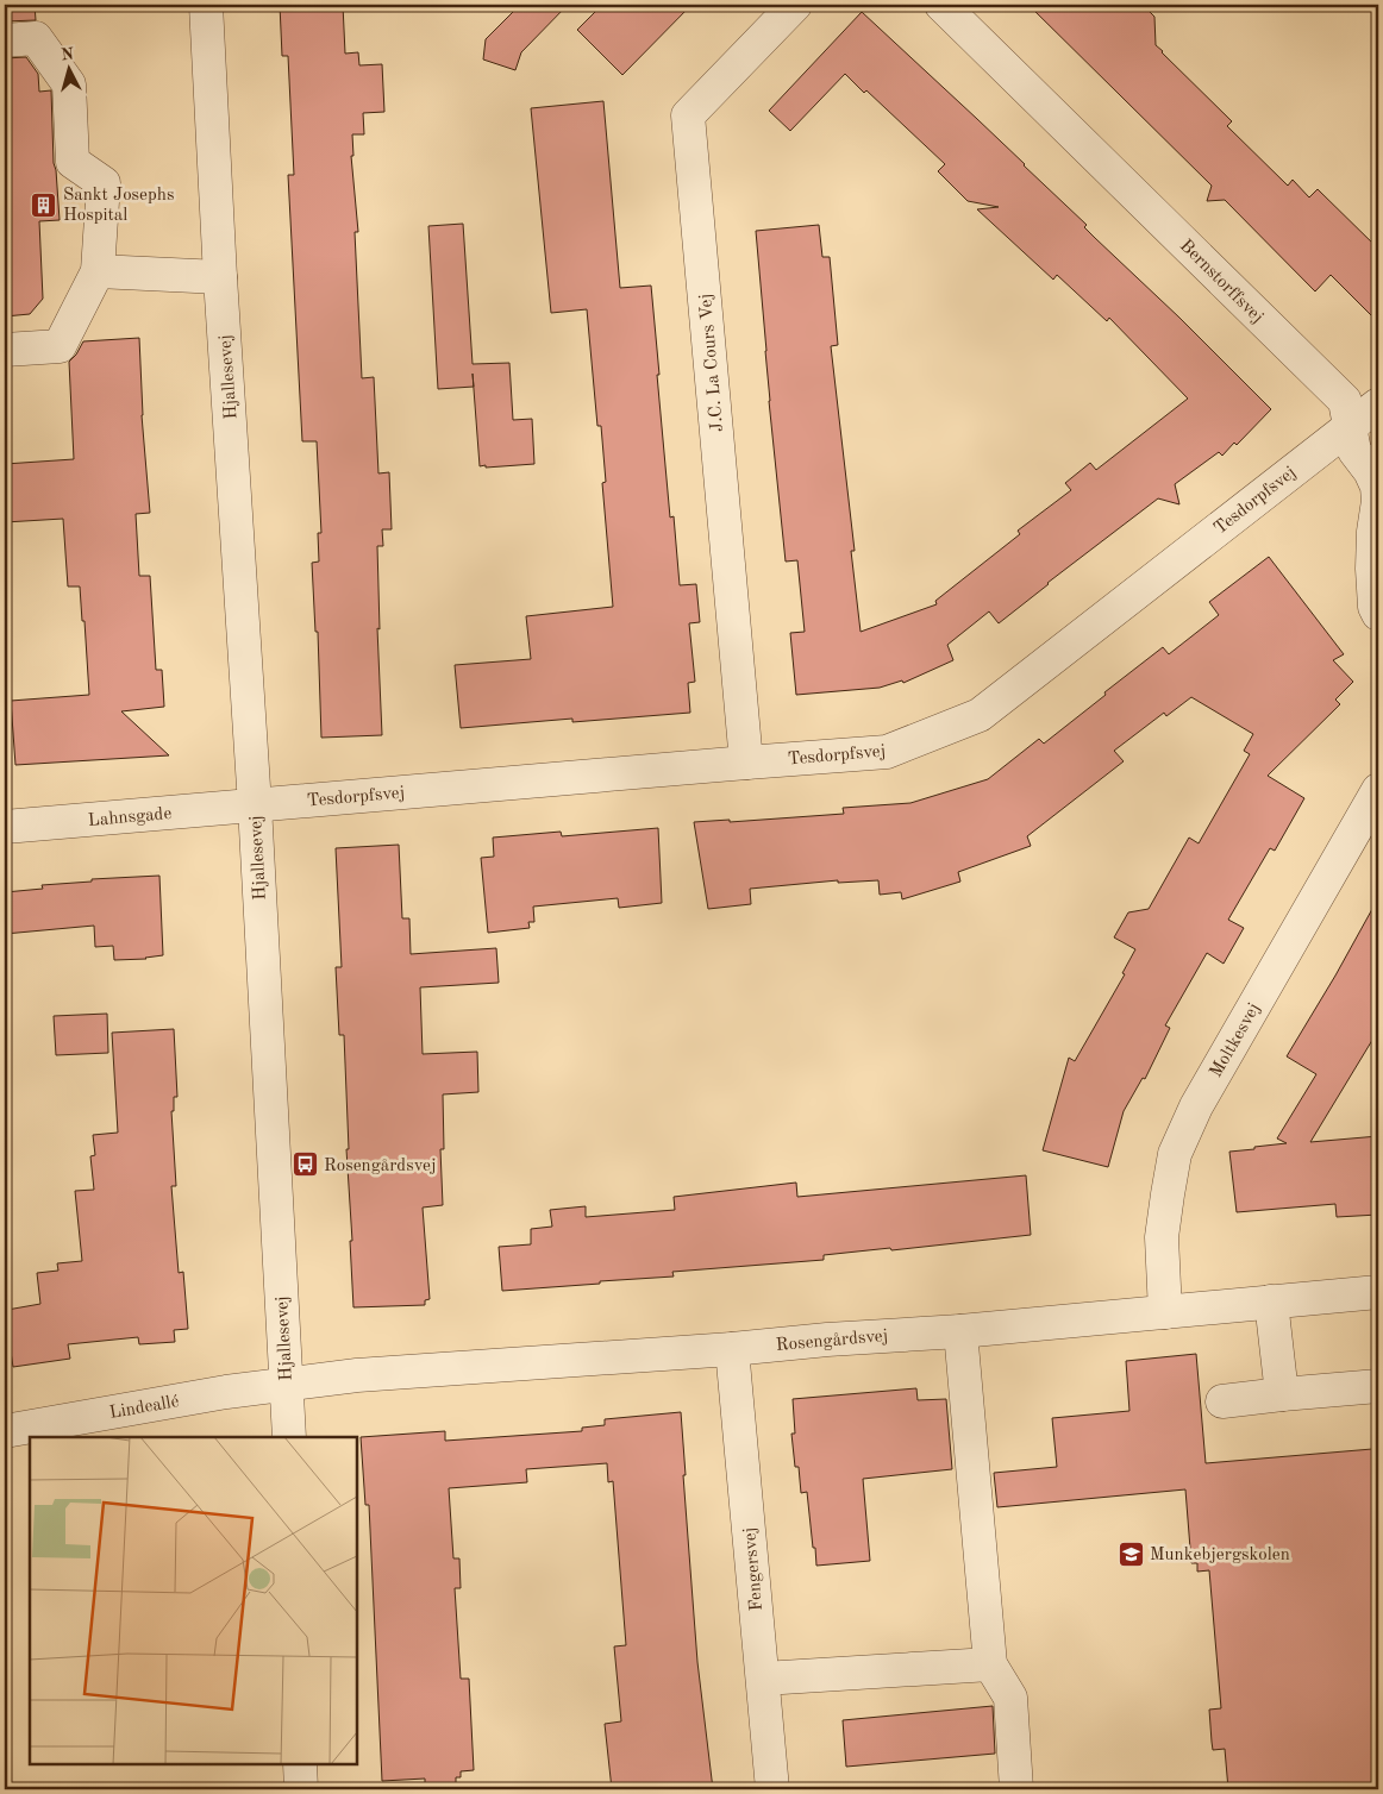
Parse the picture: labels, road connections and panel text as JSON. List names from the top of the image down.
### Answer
{
  "streets": {
    "street": [
      "Bernstorffsvej",
      "J.C. La Cours Vej",
      "Hjallesevej",
      "Tesdorpfsvej",
      "Lahnsgade",
      "Moltkesvej",
      "Rosengårdsvej",
      "Lindeallé",
      "Fengersvej"
    ]
  },
  "crossings": [
    ["Bernstorffsvej", "Tesdorpfsvej"],
    ["J.C. La Cours Vej", "Tesdorpfsvej"],
    ["Hjallesevej", "Tesdorpfsvej"],
    ["Hjallesevej", "Lahnsgade"],
    ["Hjallesevej", "Rosengårdsvej"],
    ["Hjallesevej", "Lindeallé"],
    ["Tesdorpfsvej", "Lahnsgade"],
    ["Moltkesvej", "Rosengårdsvej"],
    ["Rosengårdsvej", "Lindeallé"],
    ["Rosengårdsvej", "Fengersvej"]
  ],
  "places": {
    "building": ["Sankt Josephs Hospital"],
    "bus stop": ["Rosengårdsvej"],
    "school or university": ["Munkebjergskolen"]
  },
  "north": "top"
}
